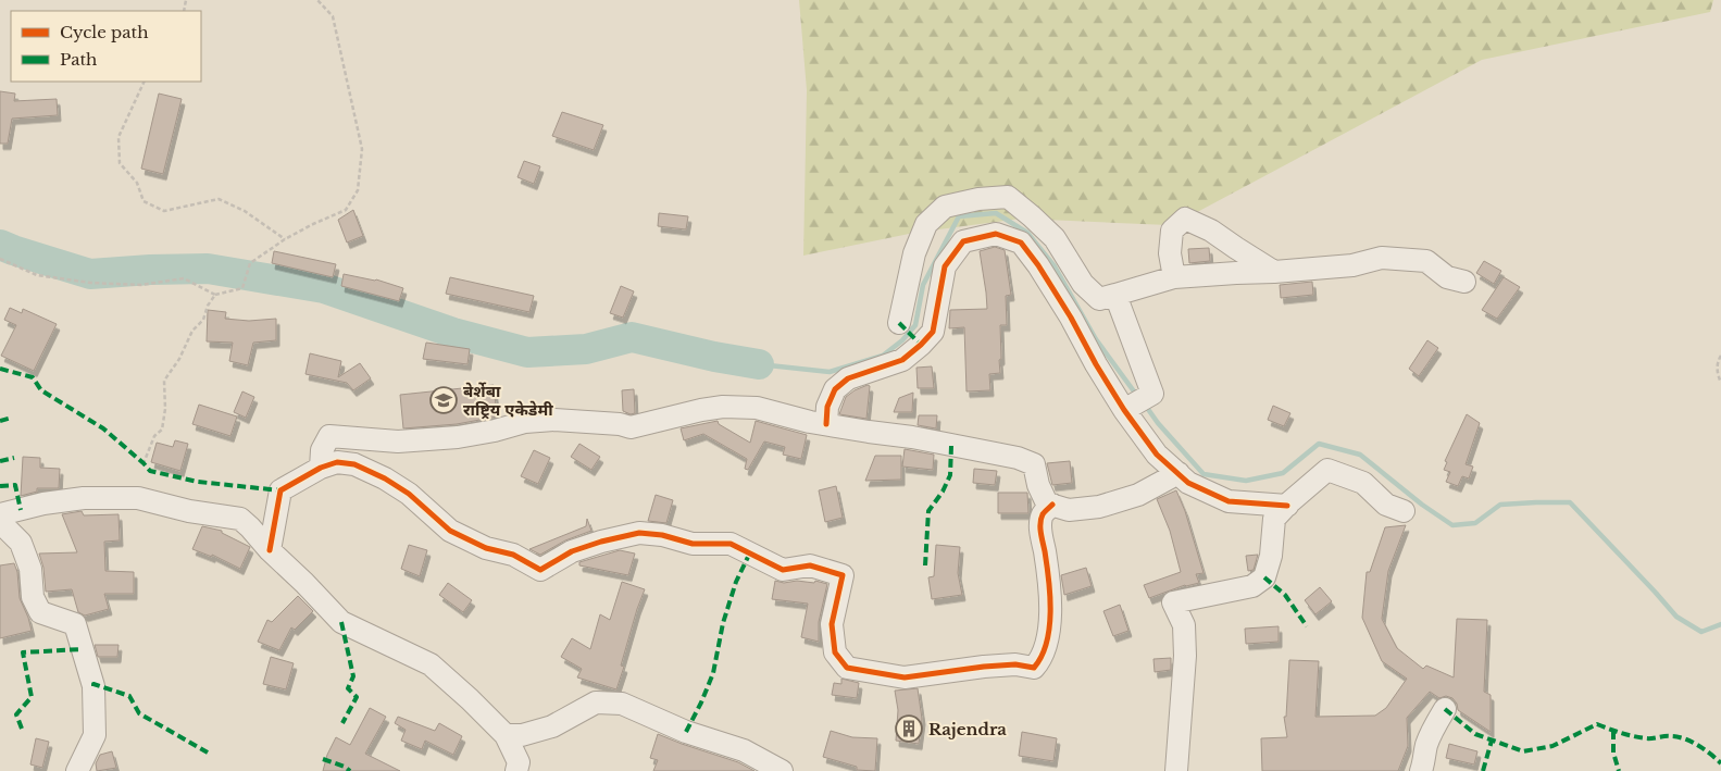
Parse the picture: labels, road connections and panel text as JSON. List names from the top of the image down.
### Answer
{
  "places": {
    "school or university": ["बेर्शेबा राष्ट्रिय एकेडेमी"],
    "building": ["Rajendra"]
  },
  "legend": ["Cycle path", "Path"]
}
